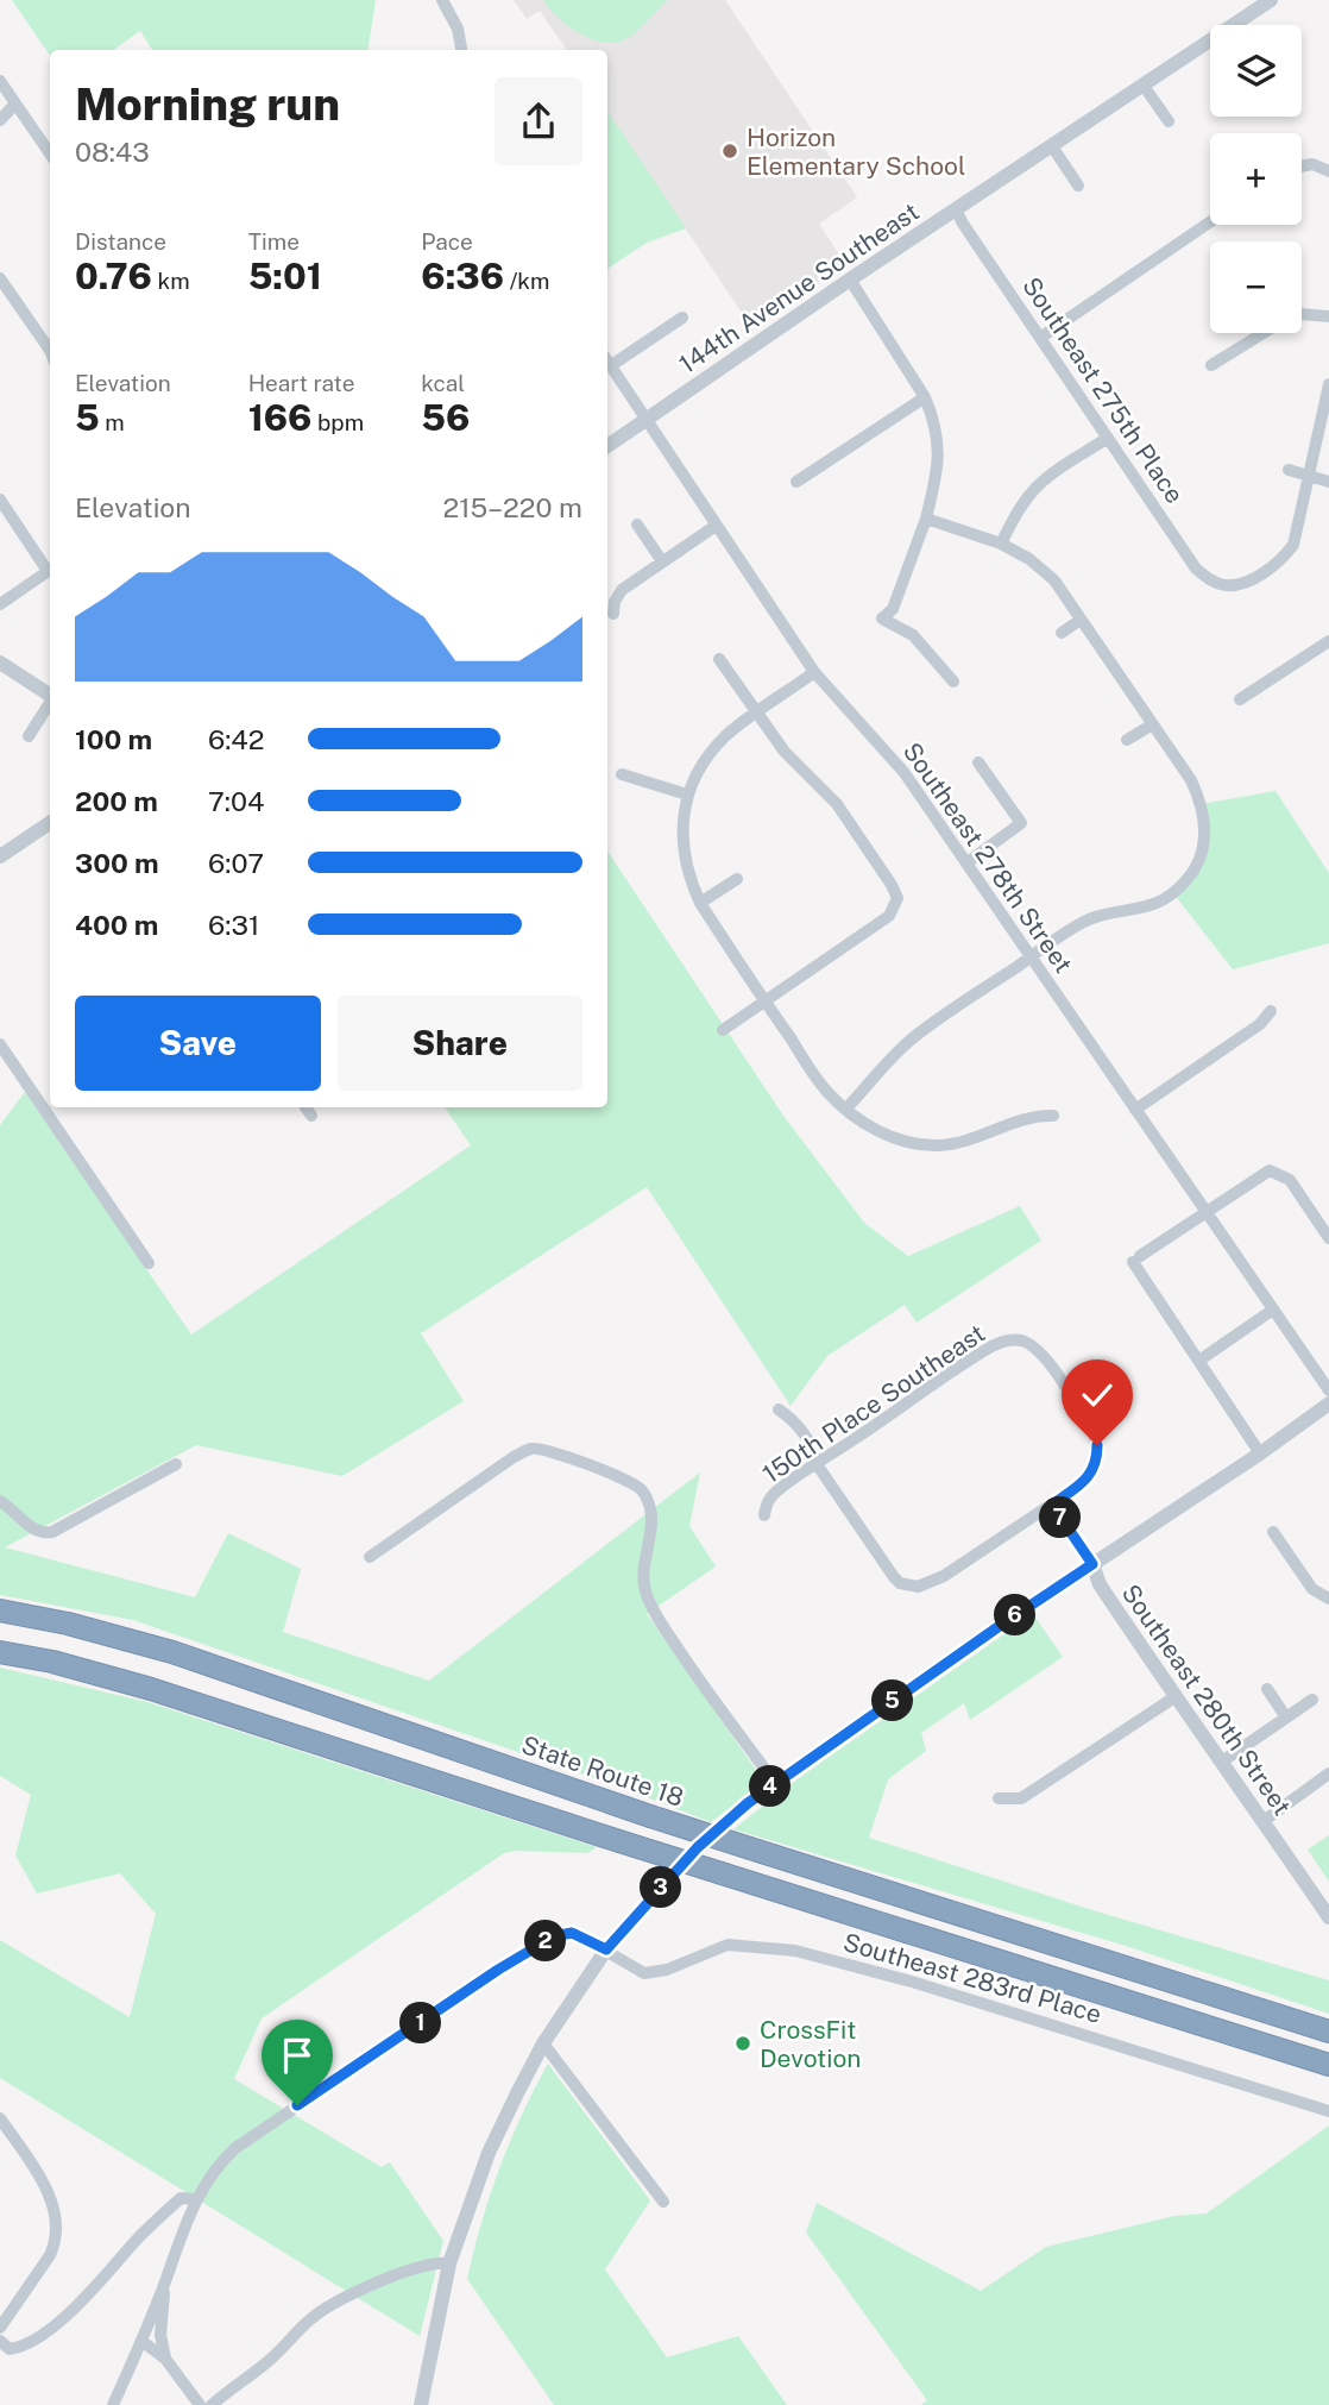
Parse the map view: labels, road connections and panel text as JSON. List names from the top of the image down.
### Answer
{
  "streets": {
    "highway": ["State Route 18"],
    "street": [
      "144th Avenue Southeast",
      "Southeast 275th Place",
      "Southeast 278th Street",
      "150th Place Southeast",
      "Southeast 280th Street",
      "Southeast 283rd Place"
    ]
  },
  "crossings": [
    ["144th Avenue Southeast", "Southeast 275th Place"],
    ["144th Avenue Southeast", "Southeast 278th Street"],
    ["150th Place Southeast", "Southeast 280th Street"]
  ],
  "places": ["Horizon Elementary School", "CrossFit Devotion"],
  "page": {
    "map_buttons": ["+", "−"],
    "heading": ["Morning run", "08:43"],
    "stats": [
      ["Distance", "0.76 km"],
      ["Time", "5:01"],
      ["Pace", "6:36 /km"],
      ["Elevation", "5 m"],
      ["Heart rate", "166 bpm"],
      ["kcal", "56"]
    ],
    "chart": ["Elevation", "215–220 m"],
    "list": [
      {
        "name": "100 m",
        "note": "6:42"
      },
      {
        "name": "200 m",
        "note": "7:04"
      },
      {
        "name": "300 m",
        "note": "6:07"
      },
      {
        "name": "400 m",
        "note": "6:31"
      }
    ],
    "buttons": ["Save", "Share"],
    "pins": [
      "7",
      "6",
      "5",
      "4",
      "3",
      "2",
      "1"
    ]
  }
}
